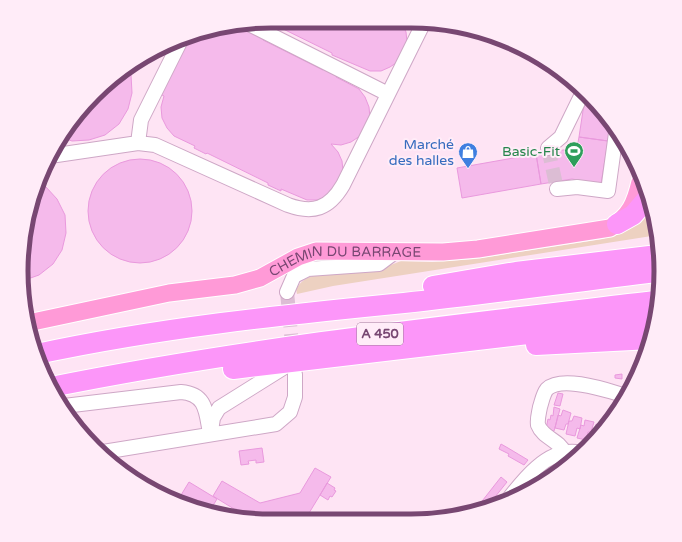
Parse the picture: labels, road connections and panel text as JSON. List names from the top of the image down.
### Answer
{
  "streets": {
    "highway": ["A 450"],
    "main road": ["CHEMIN DU BARRAGE"]
  },
  "places": {
    "sports": ["Basic-Fit"],
    "shop": ["Marché des halles"]
  }
}
